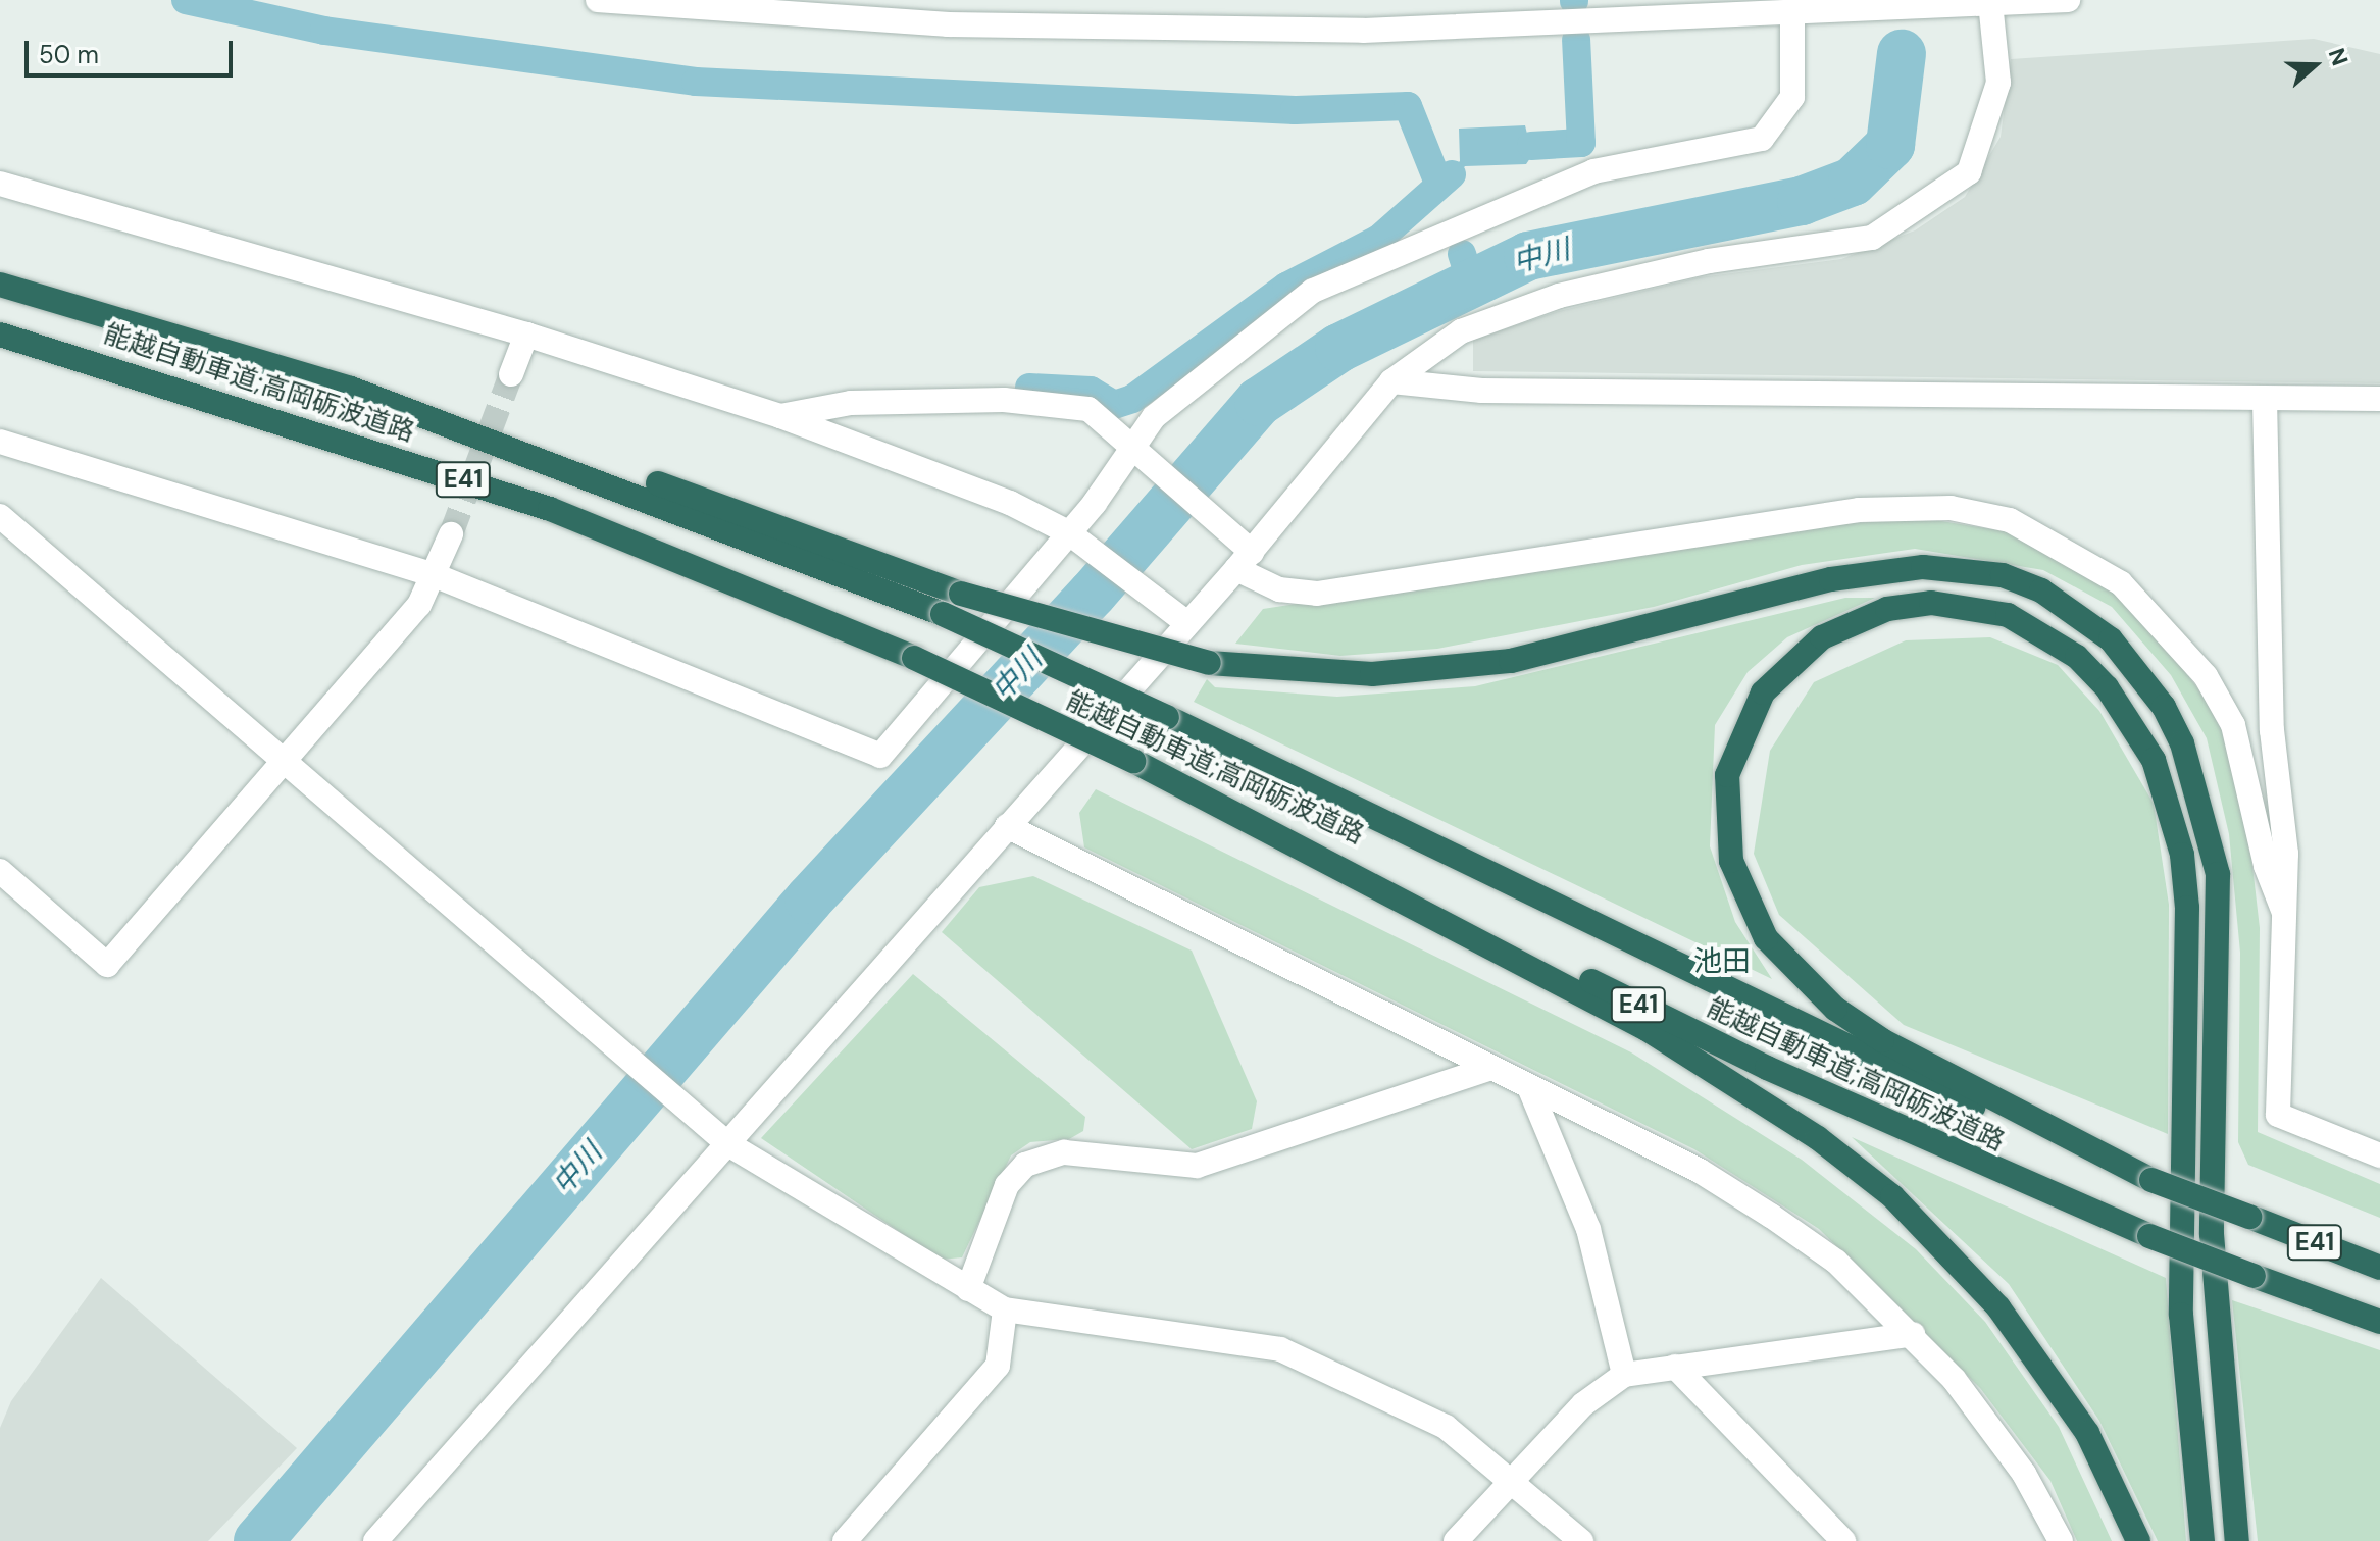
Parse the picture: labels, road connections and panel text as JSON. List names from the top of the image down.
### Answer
{
  "streets": {
    "highway": ["能越自動車道;高岡砺波道路", "E41"]
  },
  "districts": ["池田"],
  "water": ["中川"],
  "scale_bar": "50 m",
  "north": "right"
}
